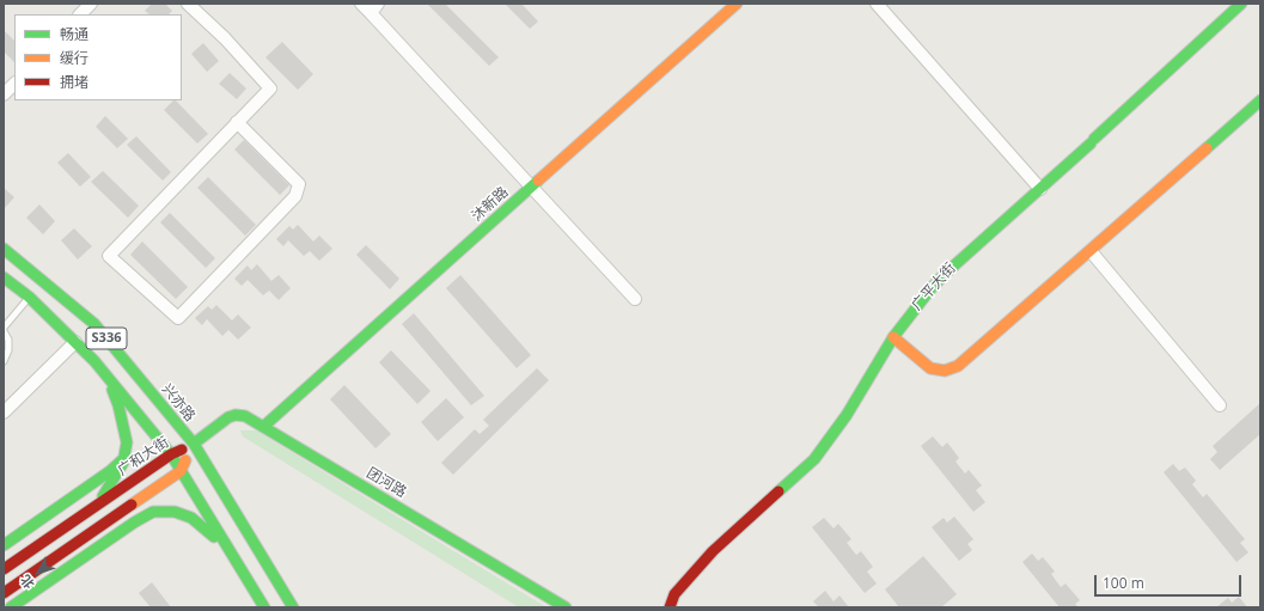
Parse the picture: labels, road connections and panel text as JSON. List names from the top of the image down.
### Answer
{
  "streets": {
    "street": [
      "沐新路",
      "广平大街",
      "S336",
      "兴亦路",
      "广和大街",
      "团河路"
    ]
  },
  "crossings": [
    ["沐新路", "团河路"],
    ["S336", "广和大街"],
    ["兴亦路", "广和大街"],
    ["兴亦路", "团河路"],
    ["广和大街", "团河路"]
  ],
  "legend": ["畅通", "缓行", "拥堵"],
  "scale_bar": "100 m",
  "north": "bottom left"
}
